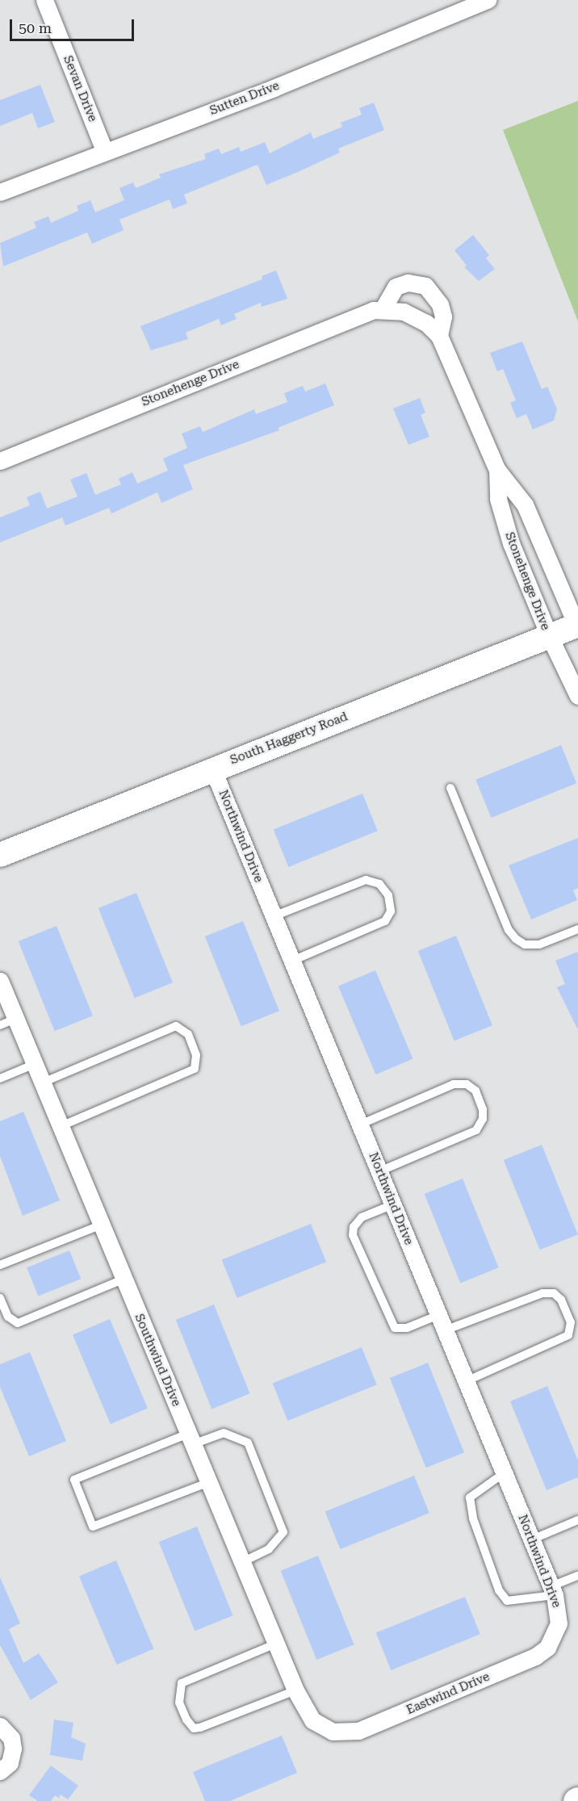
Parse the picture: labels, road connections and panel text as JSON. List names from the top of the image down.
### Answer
{
  "streets": {
    "main road": ["South Haggerty Road"],
    "street": [
      "Sevan Drive",
      "Sutten Drive",
      "Stonehenge Drive",
      "Northwind Drive",
      "Southwind Drive",
      "Eastwind Drive"
    ]
  },
  "crossings": [
    ["Sevan Drive", "Sutten Drive"],
    ["Stonehenge Drive", "South Haggerty Road"],
    ["South Haggerty Road", "Northwind Drive"],
    ["Northwind Drive", "Eastwind Drive"],
    ["Southwind Drive", "Eastwind Drive"]
  ],
  "scale_bar": "50 m"
}
